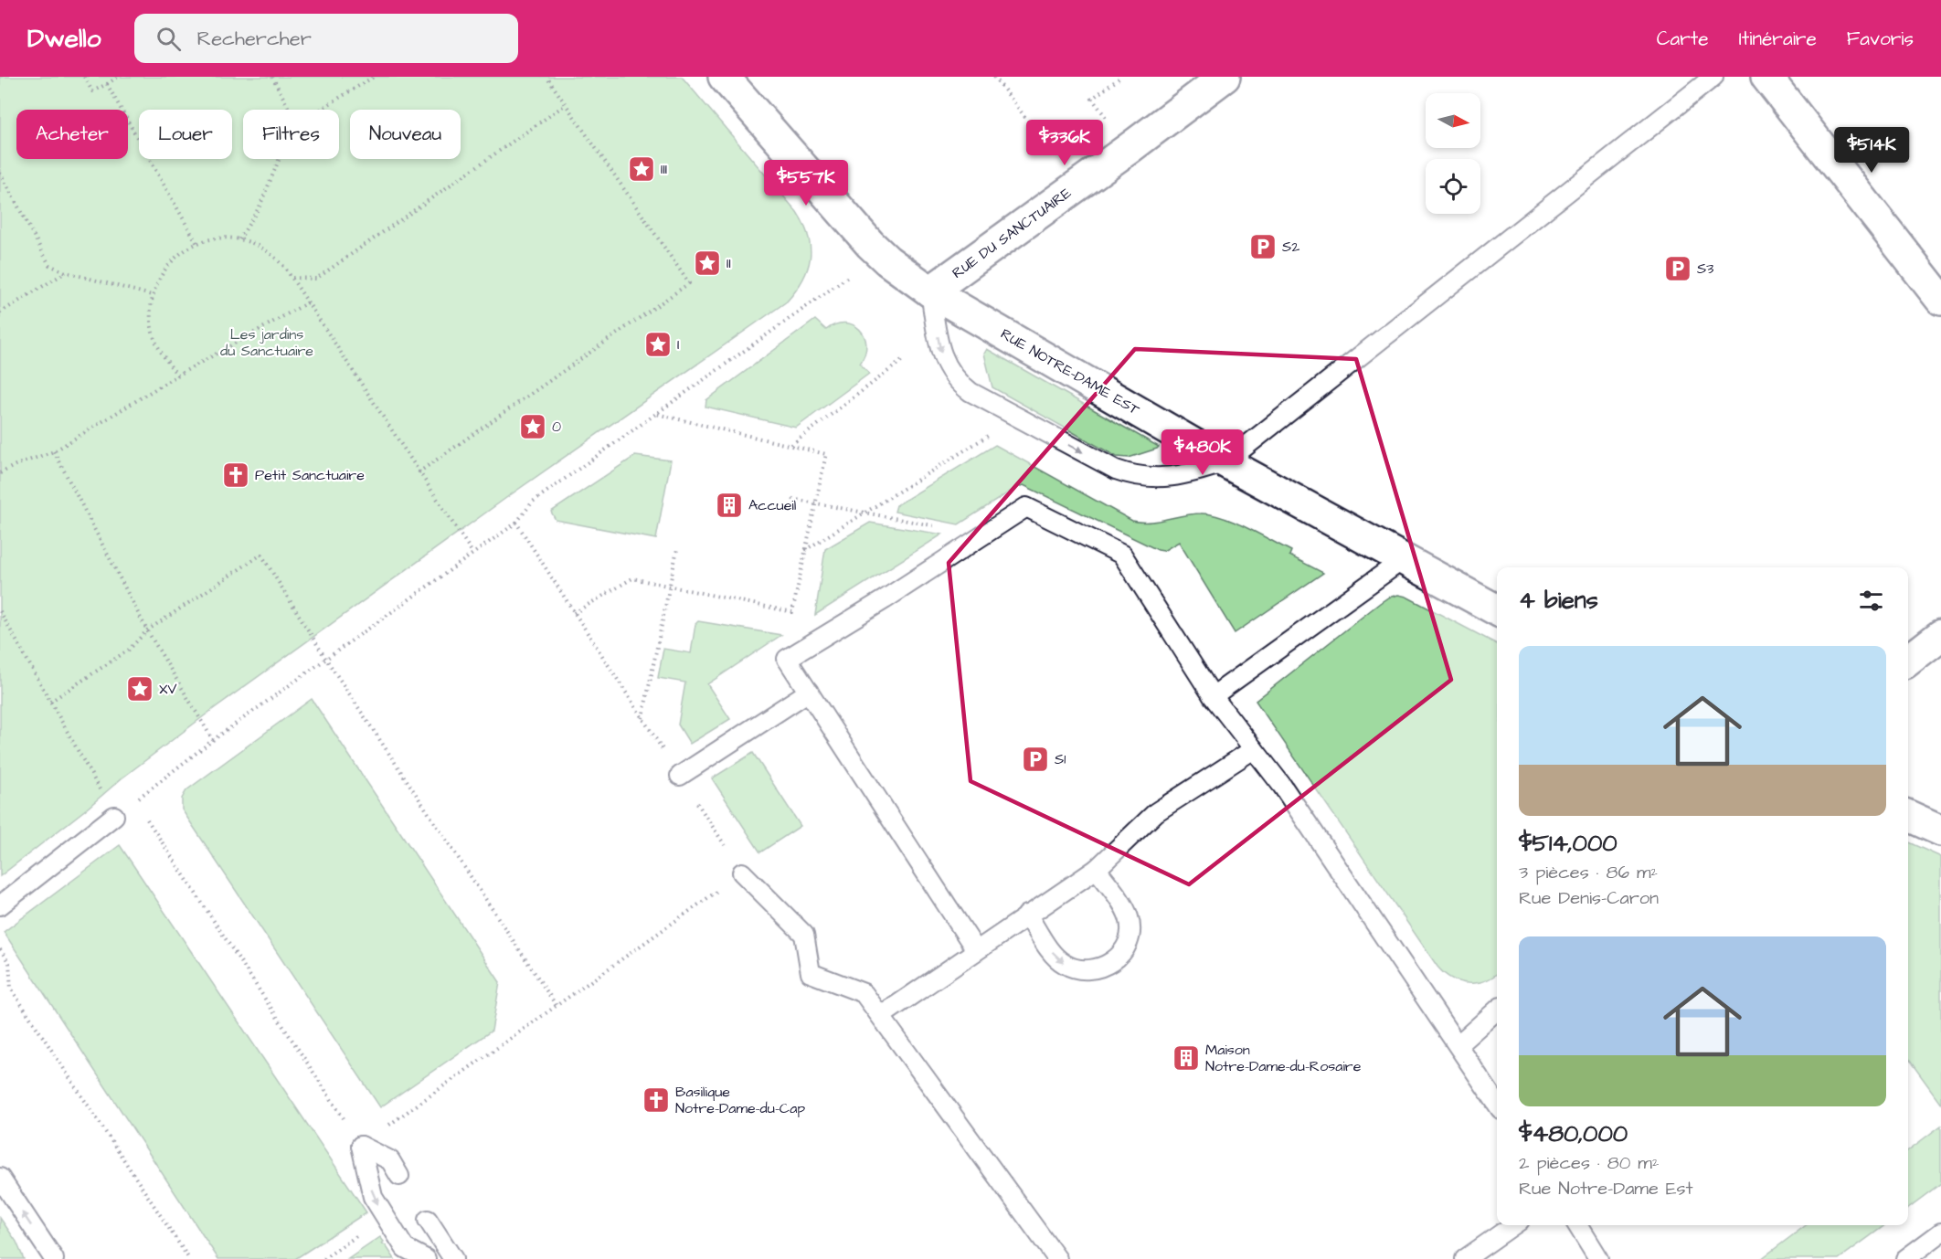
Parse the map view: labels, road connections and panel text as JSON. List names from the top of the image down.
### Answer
{
  "streets": {
    "street": ["RUE DU SANCTUAIRE", "RUE NOTRE-DAME EST"]
  },
  "crossings": [
    ["RUE DU SANCTUAIRE", "RUE NOTRE-DAME EST"]
  ],
  "parks": ["Les jardins du Sanctuaire"],
  "places": {
    "place": [
      "III",
      "II",
      "I",
      "0",
      "XV"
    ],
    "parking": ["S2", "S3", "S1"],
    "church": ["Petit Sanctuaire", "Basilique Notre-Dame-du-Cap"],
    "building": ["Accueil", "Maison Notre-Dame-du-Rosaire"]
  },
  "north": "right",
  "page": {
    "header": "Dwello",
    "search": "Rechercher",
    "nav": ["Carte", "Itinéraire", "Favoris"],
    "chip": [
      "Acheter",
      "Louer",
      "Filtres",
      "Nouveau"
    ],
    "price": [
      "$336K",
      "$514K",
      "$557K",
      "$480K"
    ],
    "heading": "4 biens",
    "list": [
      {
        "name": "$514,000",
        "note": "3 pièces · 86 m² · Rue Denis-Caron"
      },
      {
        "name": "$480,000",
        "note": "2 pièces · 80 m² · Rue Notre-Dame Est"
      }
    ]
  }
}
